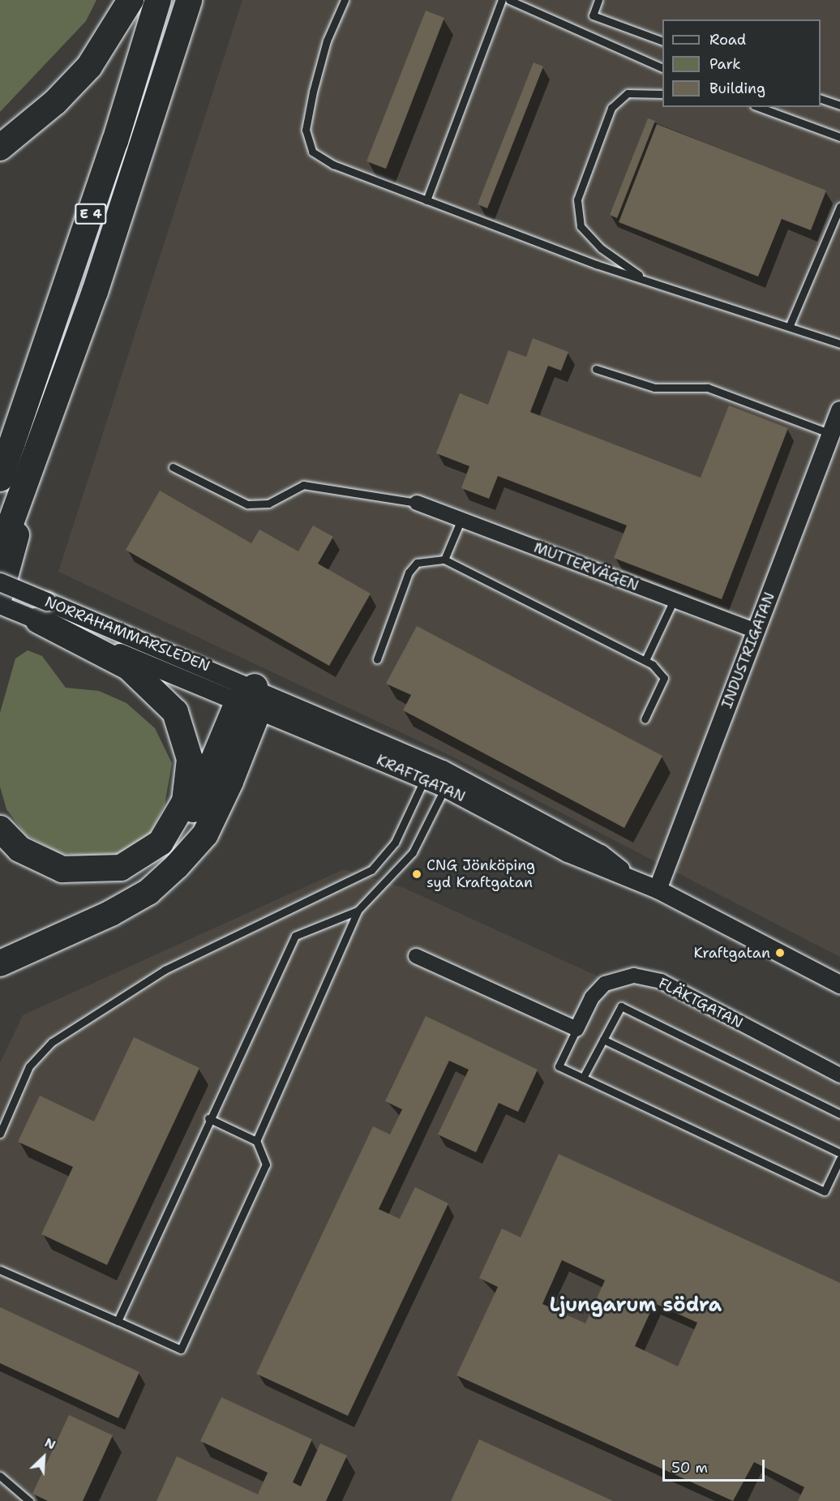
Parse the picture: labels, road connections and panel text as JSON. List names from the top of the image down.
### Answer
{
  "streets": {
    "highway": ["E 4"],
    "street": [
      "MUTTERVÄGEN",
      "NORRAHAMMARSLEDEN",
      "INDUSTRIGATAN",
      "KRAFTGATAN",
      "FLÄKTGATAN"
    ]
  },
  "crossings": [
    ["MUTTERVÄGEN", "INDUSTRIGATAN"],
    ["NORRAHAMMARSLEDEN", "KRAFTGATAN"],
    ["INDUSTRIGATAN", "KRAFTGATAN"]
  ],
  "districts": ["Ljungarum södra"],
  "places": ["CNG Jönköping syd Kraftgatan", "Kraftgatan"],
  "legend": ["Road", "Park", "Building"],
  "scale_bar": "50 m",
  "north": "top right"
}
